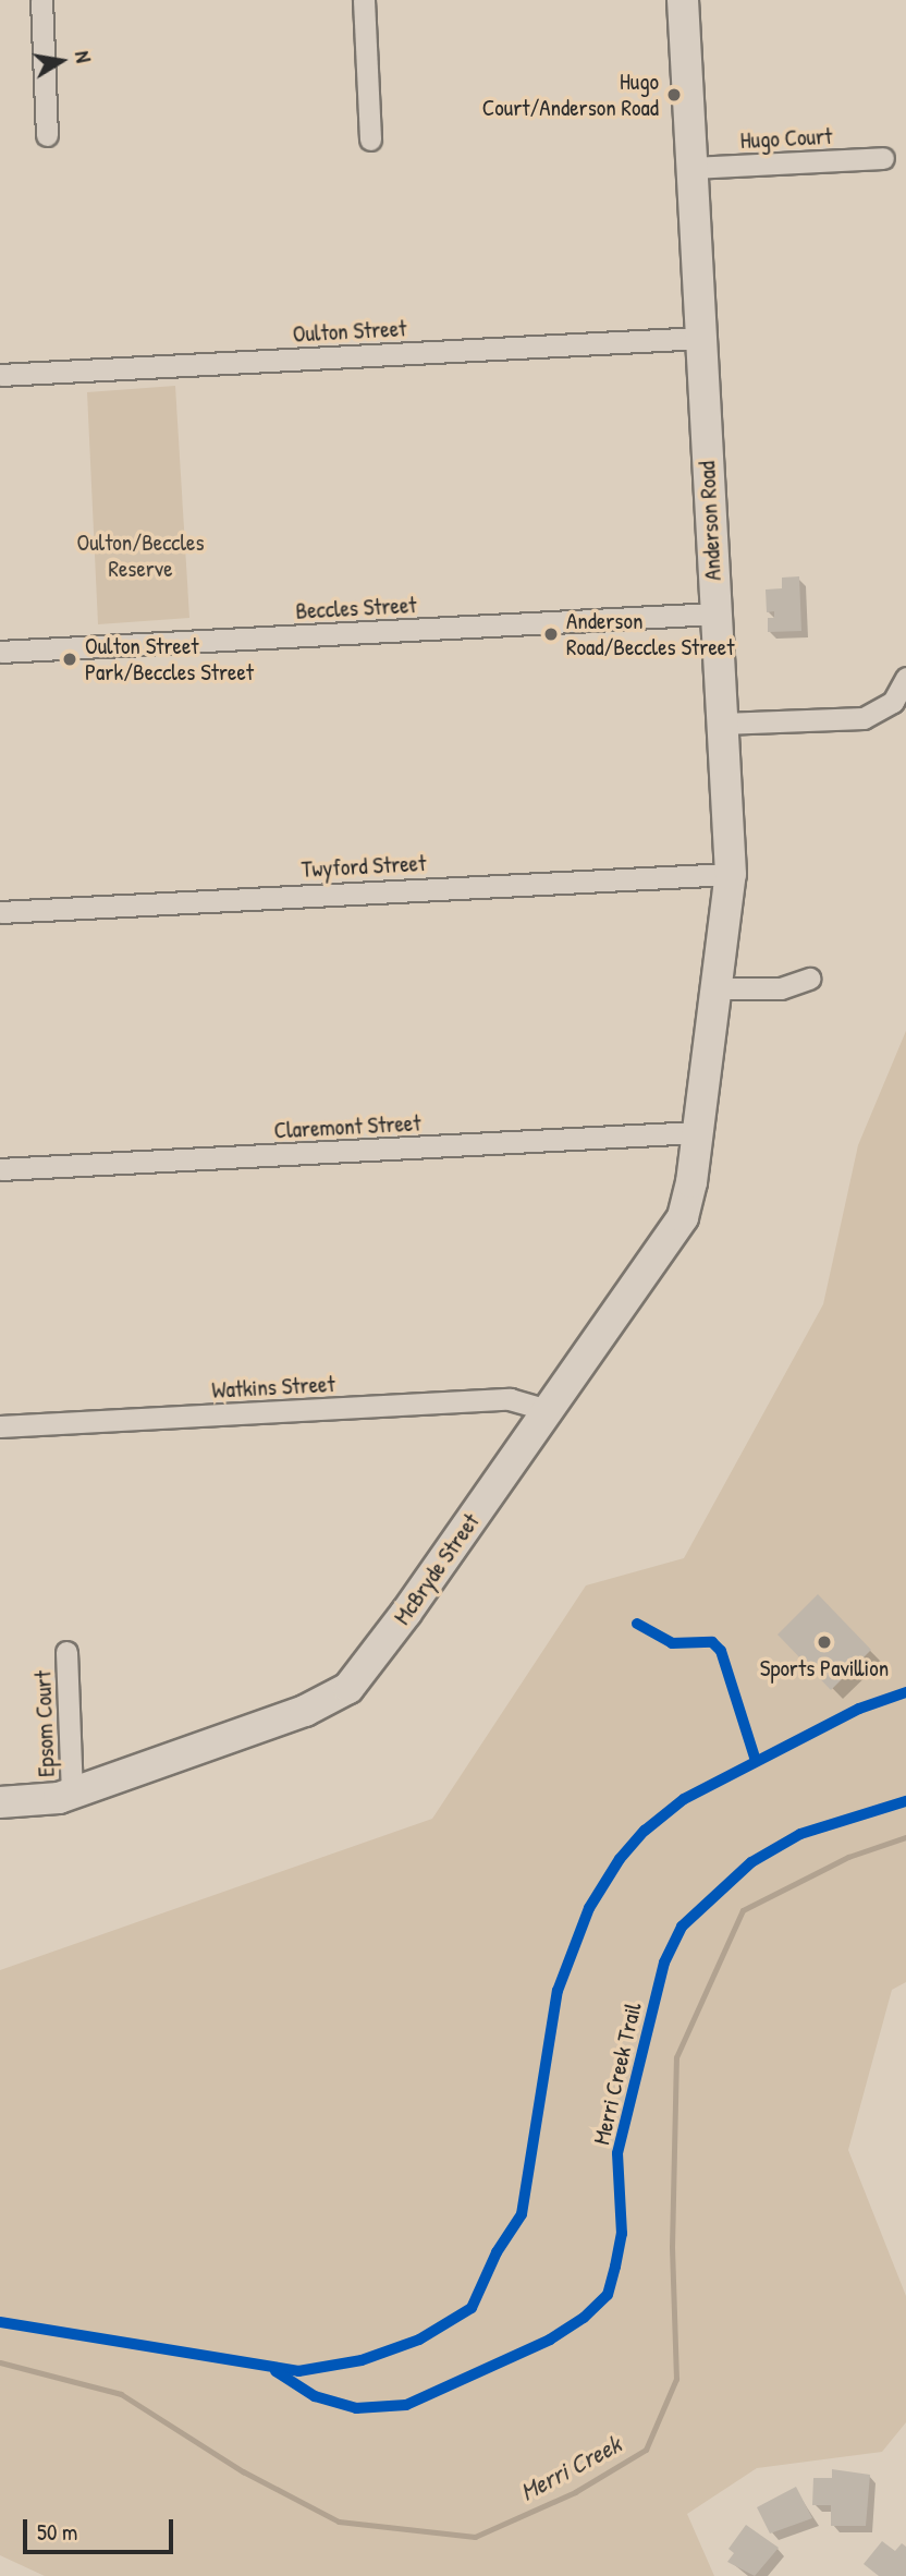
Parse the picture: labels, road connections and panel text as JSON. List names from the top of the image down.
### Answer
{
  "streets": {
    "street": [
      "Hugo Court",
      "Oulton Street",
      "Anderson Road",
      "Beccles Street",
      "Twyford Street",
      "Claremont Street",
      "Watkins Street",
      "McBryde Street",
      "Epsom Court"
    ],
    "cycle path": ["Merri Creek Trail"]
  },
  "crossings": [
    ["Hugo Court", "Anderson Road"],
    ["Oulton Street", "Anderson Road"],
    ["Anderson Road", "Beccles Street"],
    ["Anderson Road", "Twyford Street"],
    ["Anderson Road", "Claremont Street"],
    ["Anderson Road", "McBryde Street"],
    ["Claremont Street", "McBryde Street"],
    ["Watkins Street", "McBryde Street"],
    ["McBryde Street", "Epsom Court"]
  ],
  "water": ["Merri Creek"],
  "parks": ["Oulton/Beccles Reserve"],
  "places": [
    "Hugo Court/Anderson Road",
    "Anderson Road/Beccles Street",
    "Oulton Street Park/Beccles Street",
    "Sports Pavillion"
  ],
  "scale_bar": "50 m",
  "north": "right"
}
